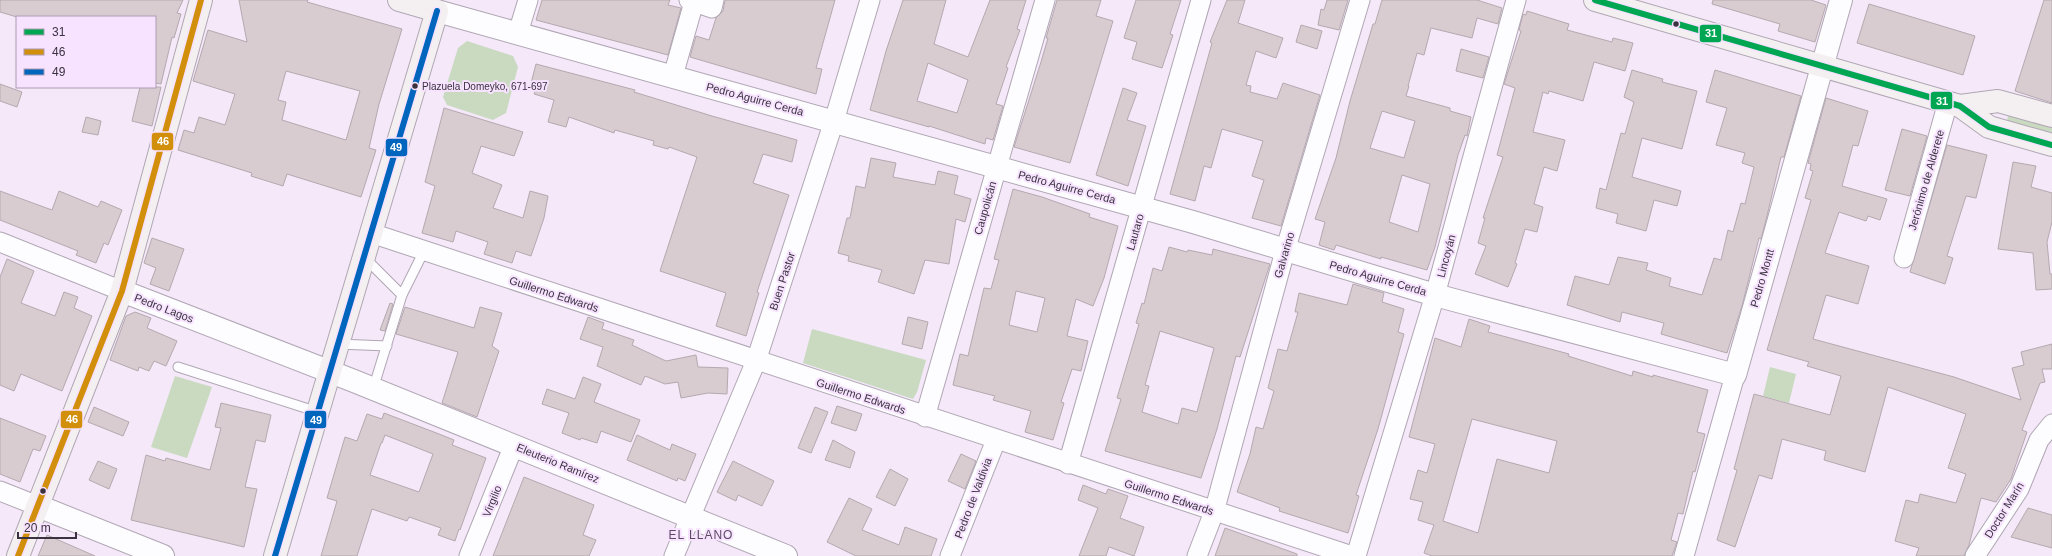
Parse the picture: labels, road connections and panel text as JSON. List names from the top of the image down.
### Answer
{
  "streets": {
    "main road": ["Pedro Aguirre Cerda"],
    "street": [
      "Jerónimo de Alderete",
      "Caupolicán",
      "Lautaro",
      "Galvarino",
      "Lincoyán",
      "Pedro Montt",
      "Buen Pastor",
      "Guillermo Edwards",
      "Pedro Lagos",
      "Eleuterio Ramírez",
      "Pedro de Valdivia",
      "Virgilio",
      "Doctor Marín"
    ]
  },
  "crossings": [
    ["Pedro Aguirre Cerda", "Caupolicán"],
    ["Pedro Aguirre Cerda", "Lautaro"],
    ["Pedro Aguirre Cerda", "Galvarino"],
    ["Pedro Aguirre Cerda", "Lincoyán"],
    ["Pedro Aguirre Cerda", "Pedro Montt"],
    ["Pedro Aguirre Cerda", "Buen Pastor"],
    ["Caupolicán", "Guillermo Edwards"],
    ["Lautaro", "Guillermo Edwards"],
    ["Galvarino", "Guillermo Edwards"],
    ["Buen Pastor", "Guillermo Edwards"],
    ["Buen Pastor", "Eleuterio Ramírez"],
    ["Guillermo Edwards", "Pedro de Valdivia"],
    ["Pedro Lagos", "Eleuterio Ramírez"],
    ["Eleuterio Ramírez", "Virgilio"]
  ],
  "districts": ["EL LLANO"],
  "places": ["Plazuela Domeyko, 671-697"],
  "lines": ["transit line 31", "transit line 46", "transit line 49"],
  "legend": ["31", "46", "49"],
  "scale_bar": "20 m"
}
